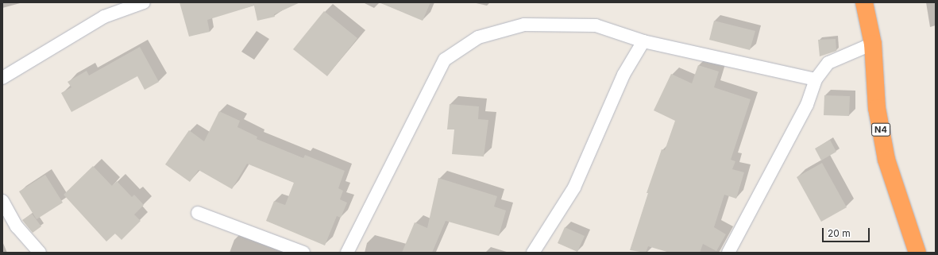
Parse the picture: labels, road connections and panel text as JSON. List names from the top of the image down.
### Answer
{
  "streets": {
    "highway": ["N4"]
  },
  "scale_bar": "20 m"
}
